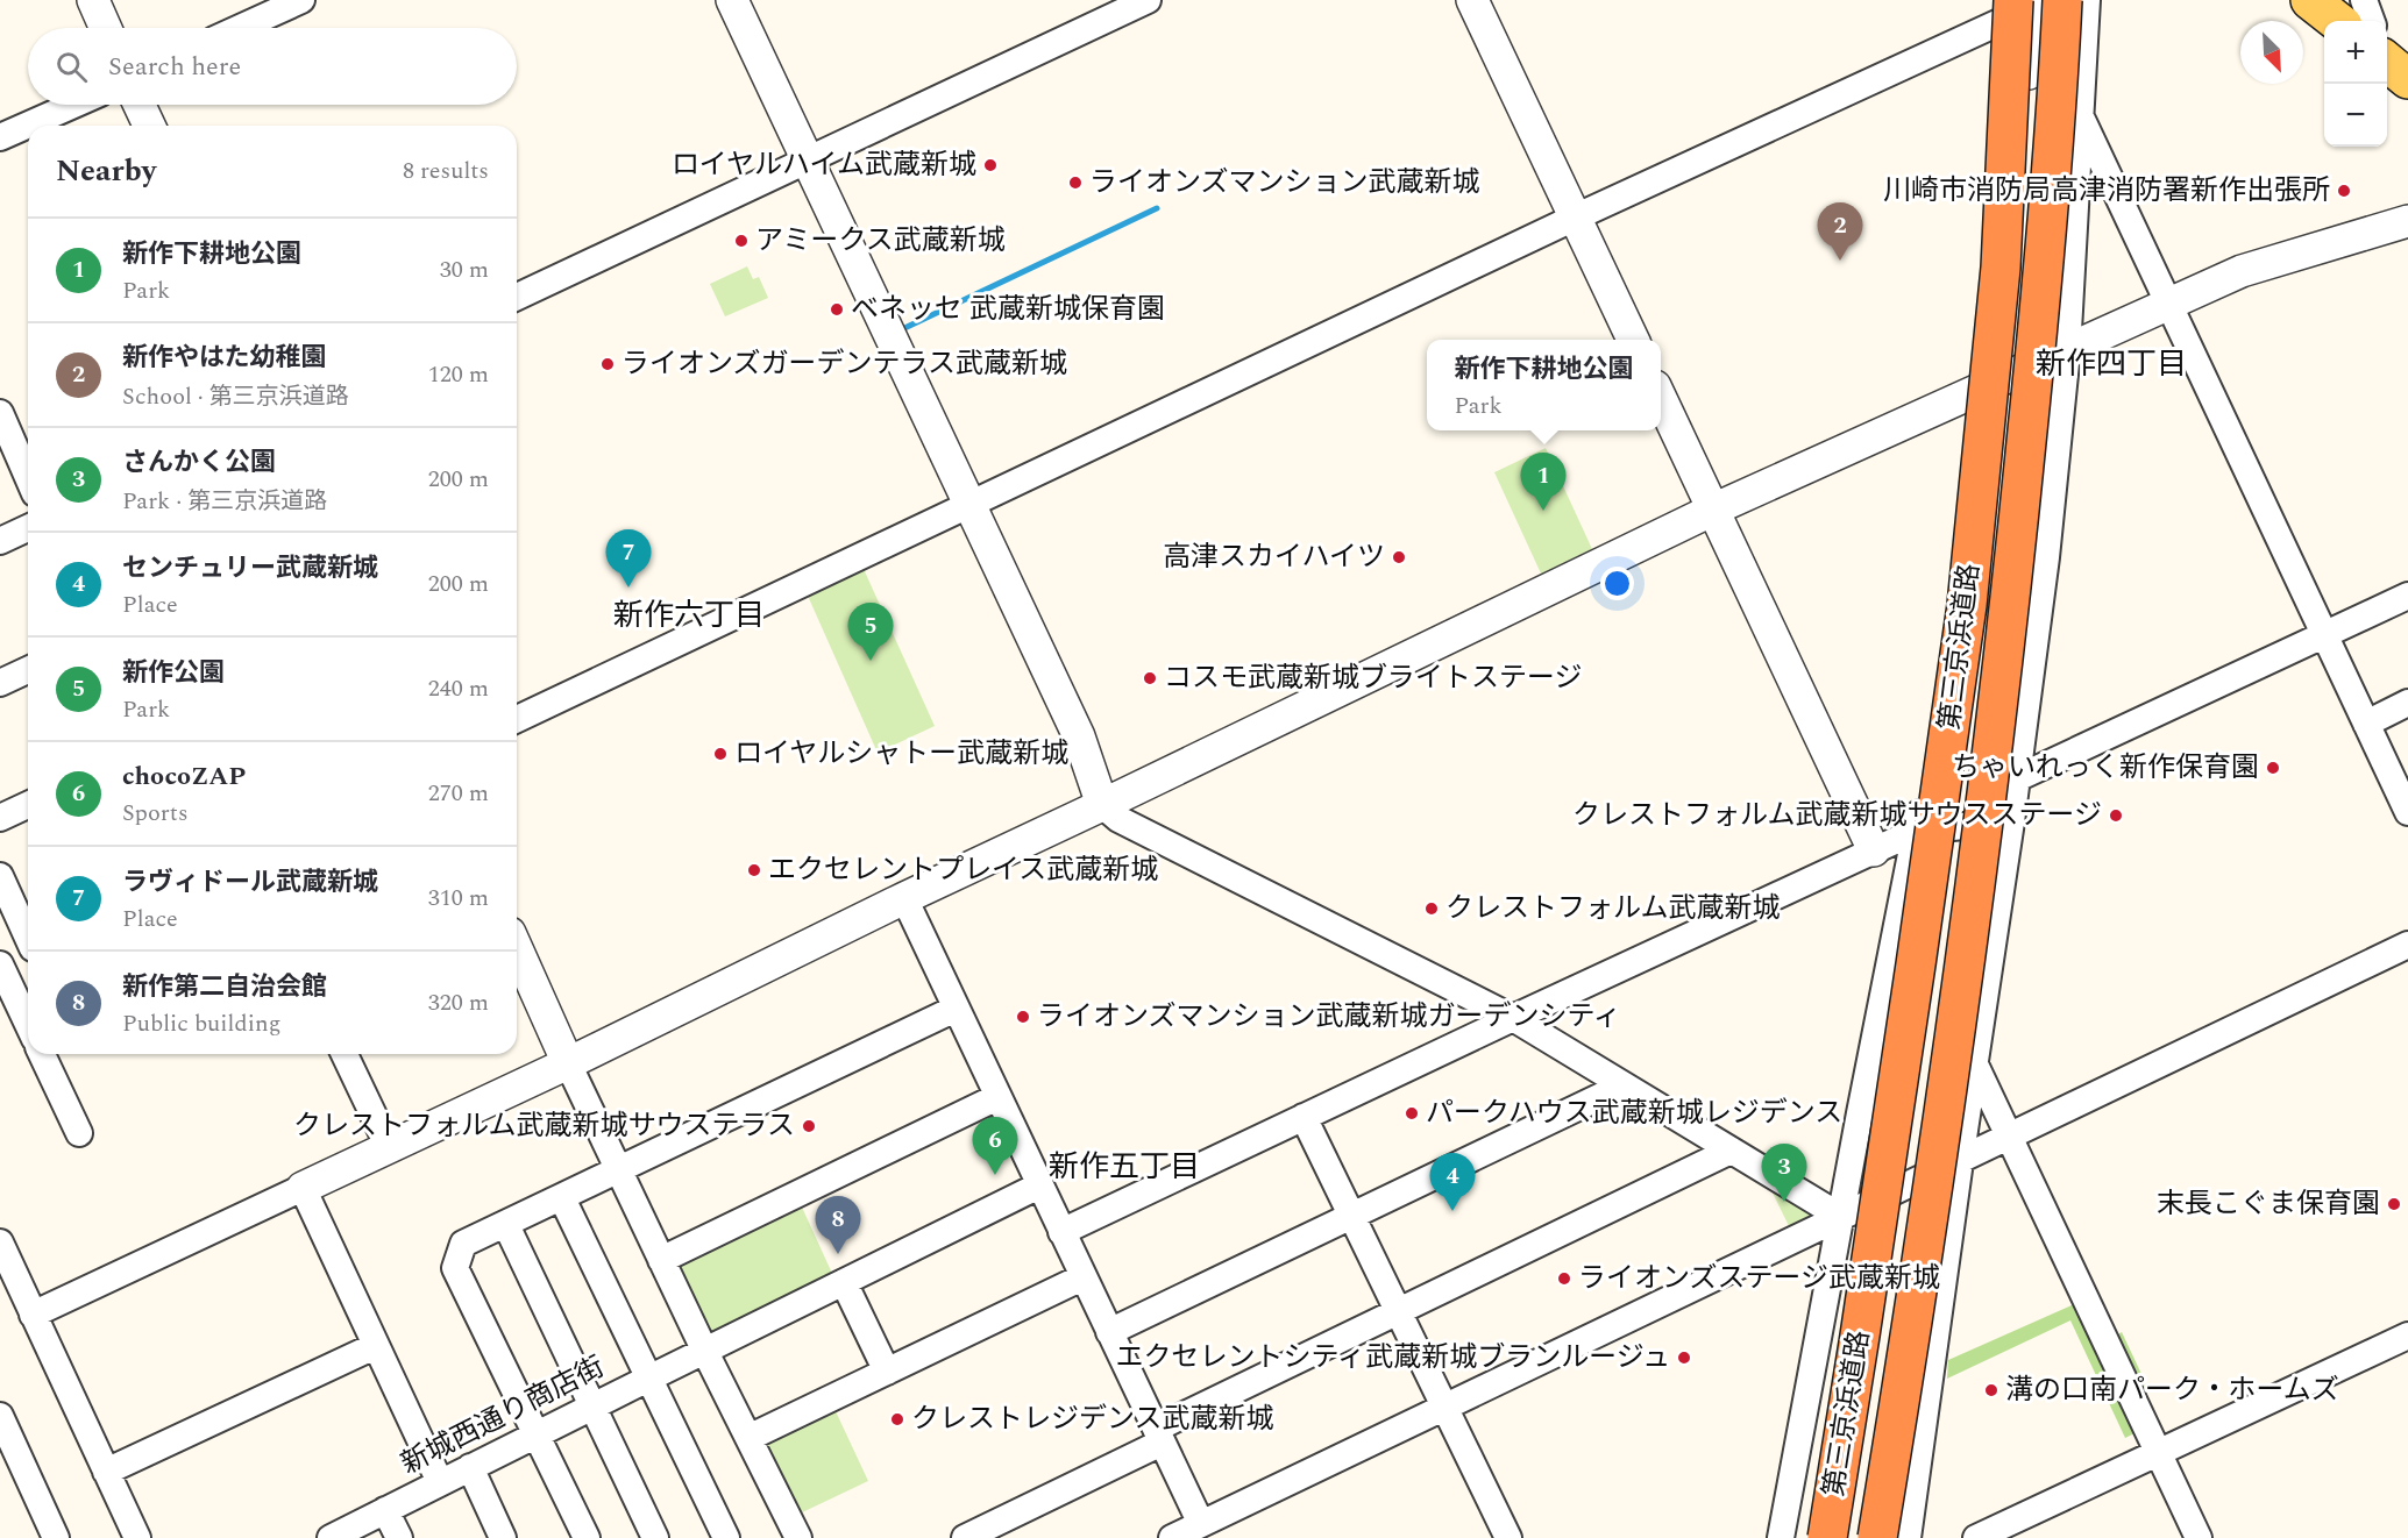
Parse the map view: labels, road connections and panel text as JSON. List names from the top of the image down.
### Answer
{
  "streets": {
    "highway": ["第三京浜道路"],
    "street": ["新城西通り商店街"]
  },
  "districts": ["新作四丁目", "新作六丁目", "新作五丁目"],
  "places": [
    "ロイヤルハイム武蔵新城",
    "ライオンズマンション武蔵新城",
    "川崎市消防局高津消防署新作出張所",
    "アミークス武蔵新城",
    "ベネッセ 武蔵新城保育園",
    "ライオンズガーデンテラス武蔵新城",
    "高津スカイハイツ",
    "コスモ武蔵新城ブライトステージ",
    "ロイヤルシャトー武蔵新城",
    "ちゃいれっく新作保育園",
    "クレストフォルム武蔵新城サウスステージ",
    "エクセレントプレイス武蔵新城",
    "クレストフォルム武蔵新城",
    "ライオンズマンション武蔵新城ガーデンシティ",
    "パークハウス武蔵新城レジデンス",
    "クレストフォルム武蔵新城サウステラス",
    "末長こぐま保育園",
    "ライオンズステージ武蔵新城",
    "エクセレントシティ武蔵新城ブランルージュ",
    "溝の口南パーク・ホームズ",
    "クレストレジデンス武蔵新城"
  ],
  "north": "bottom right",
  "page": {
    "map_buttons": ["+", "−"],
    "search": "Search here",
    "heading": ["Nearby", "8 results"],
    "pins": [
      "2",
      "1",
      "7",
      "5",
      "6",
      "3",
      "4",
      "8"
    ],
    "list": [
      {
        "mark": "1",
        "name": "新作下耕地公園",
        "note": "Park",
        "value": "30 m"
      },
      {
        "mark": "2",
        "name": "新作やはた幼稚園",
        "note": "School · 第三京浜道路",
        "value": "120 m"
      },
      {
        "mark": "3",
        "name": "さんかく公園",
        "note": "Park · 第三京浜道路",
        "value": "200 m"
      },
      {
        "mark": "4",
        "name": "センチュリー武蔵新城",
        "note": "Place",
        "value": "200 m"
      },
      {
        "mark": "5",
        "name": "新作公園",
        "note": "Park",
        "value": "240 m"
      },
      {
        "mark": "6",
        "name": "chocoZAP",
        "note": "Sports",
        "value": "270 m"
      },
      {
        "mark": "7",
        "name": "ラヴィドール武蔵新城",
        "note": "Place",
        "value": "310 m"
      },
      {
        "mark": "8",
        "name": "新作第二自治会館",
        "note": "Public building",
        "value": "320 m"
      }
    ],
    "popup": ["新作下耕地公園", "Park"]
  }
}
